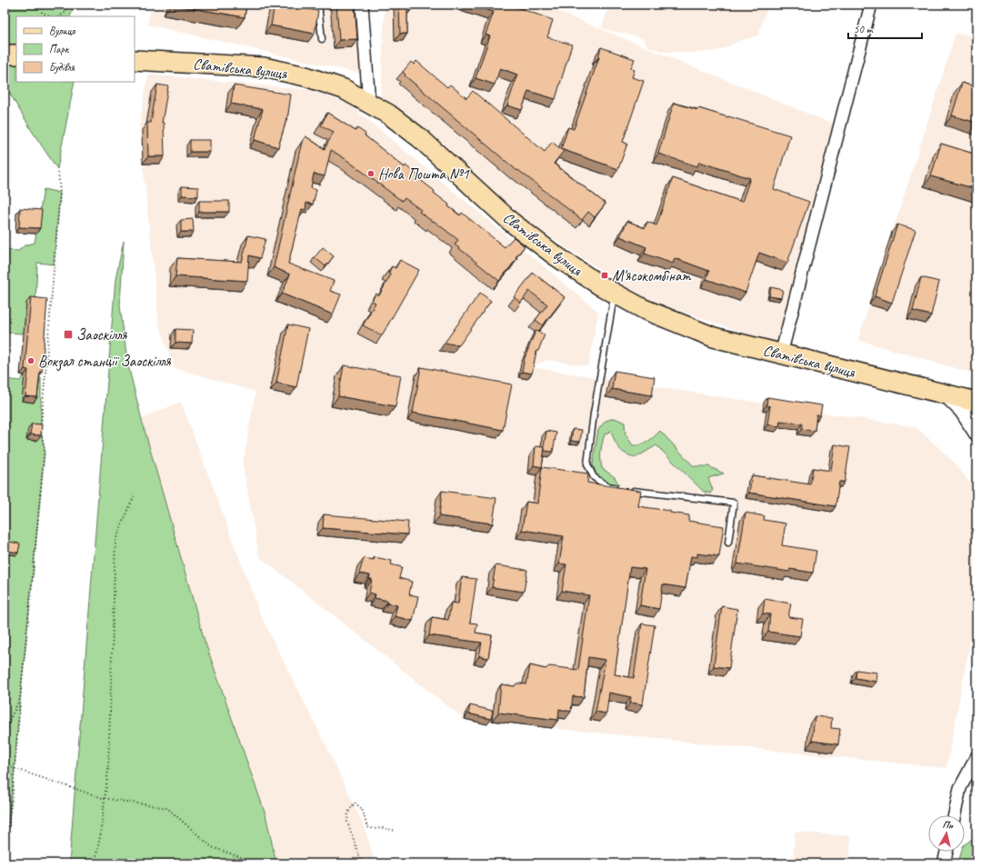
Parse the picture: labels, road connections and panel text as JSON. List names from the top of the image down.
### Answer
{
  "streets": {
    "main road": ["Сватівська вулиця"]
  },
  "places": {
    "other": ["Нова Пошта №1", "Вокзал станції Заоскілля"],
    "transit": ["М'ясокомбінат", "Заоскiлля"]
  },
  "legend": ["Вулиця", "Парк", "Будівля"],
  "scale_bar": "50 m",
  "north": "top"
}
